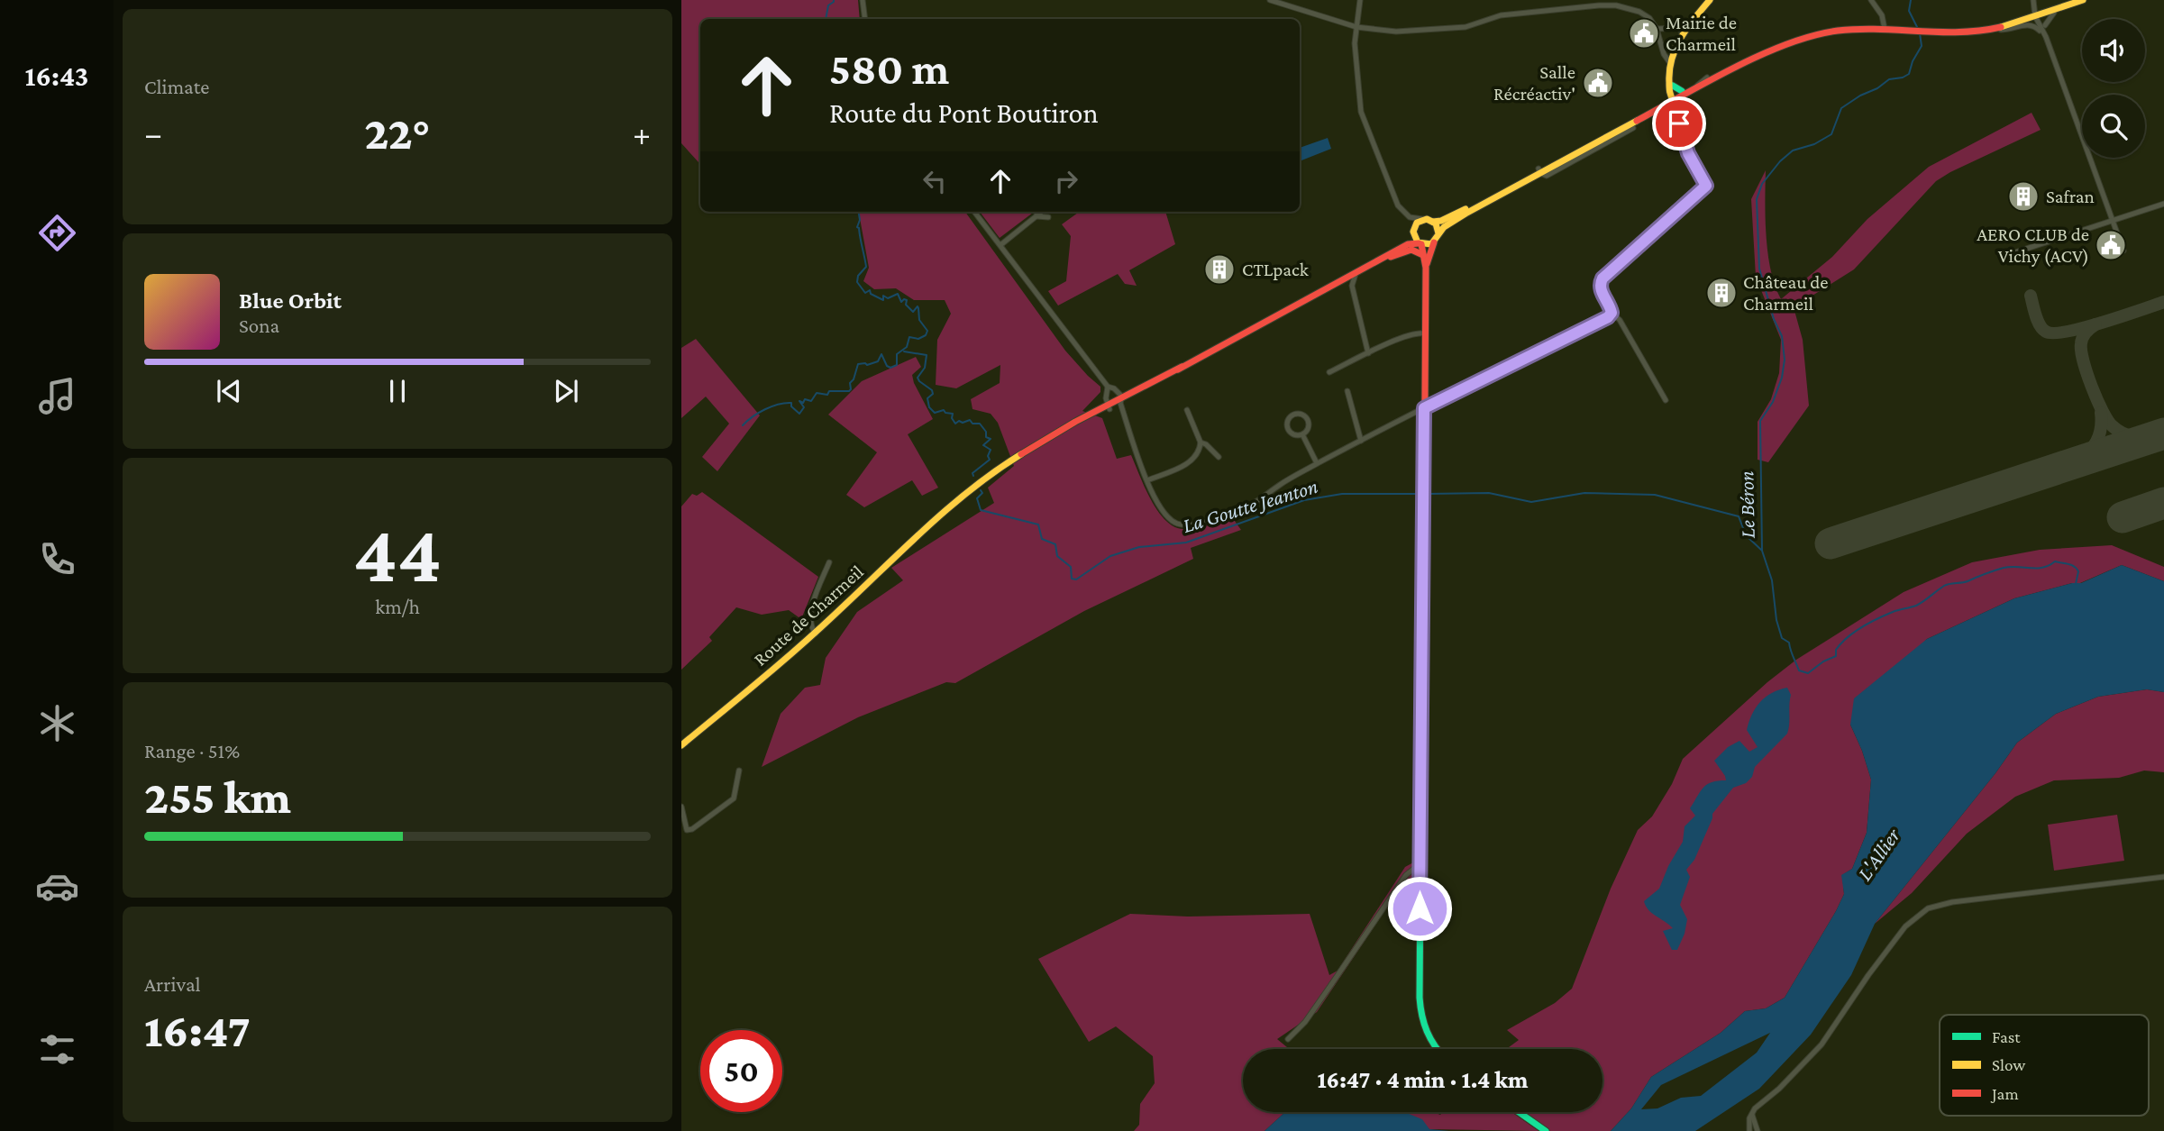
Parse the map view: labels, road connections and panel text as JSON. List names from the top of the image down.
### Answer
{
  "streets": {
    "main road": ["Route de Charmeil"]
  },
  "water": ["Le Béron", "La Goutte Jeanton", "L'Allier"],
  "places": {
    "public building": ["Mairie de Charmeil", "Salle Récréactiv'", "AERO CLUB de Vichy (ACV)"],
    "building": ["Safran", "CTLpack", "Château de Charmeil"]
  },
  "legend": ["Fast", "Slow", "Jam"],
  "page": {
    "tabs": "16:43",
    "tile": [
      "Climate",
      ["44", "km/h"],
      ["Range · 51%", "255 km"],
      ["Arrival", "16:47"]
    ],
    "turn": ["580 m", "Route du Pont Boutiron"],
    "heat": ["−", "22°", "+"],
    "song": ["Blue Orbit", "Sona"],
    "limit": "50",
    "trip": "16:47 · 4 min · 1.4 km"
  }
}
